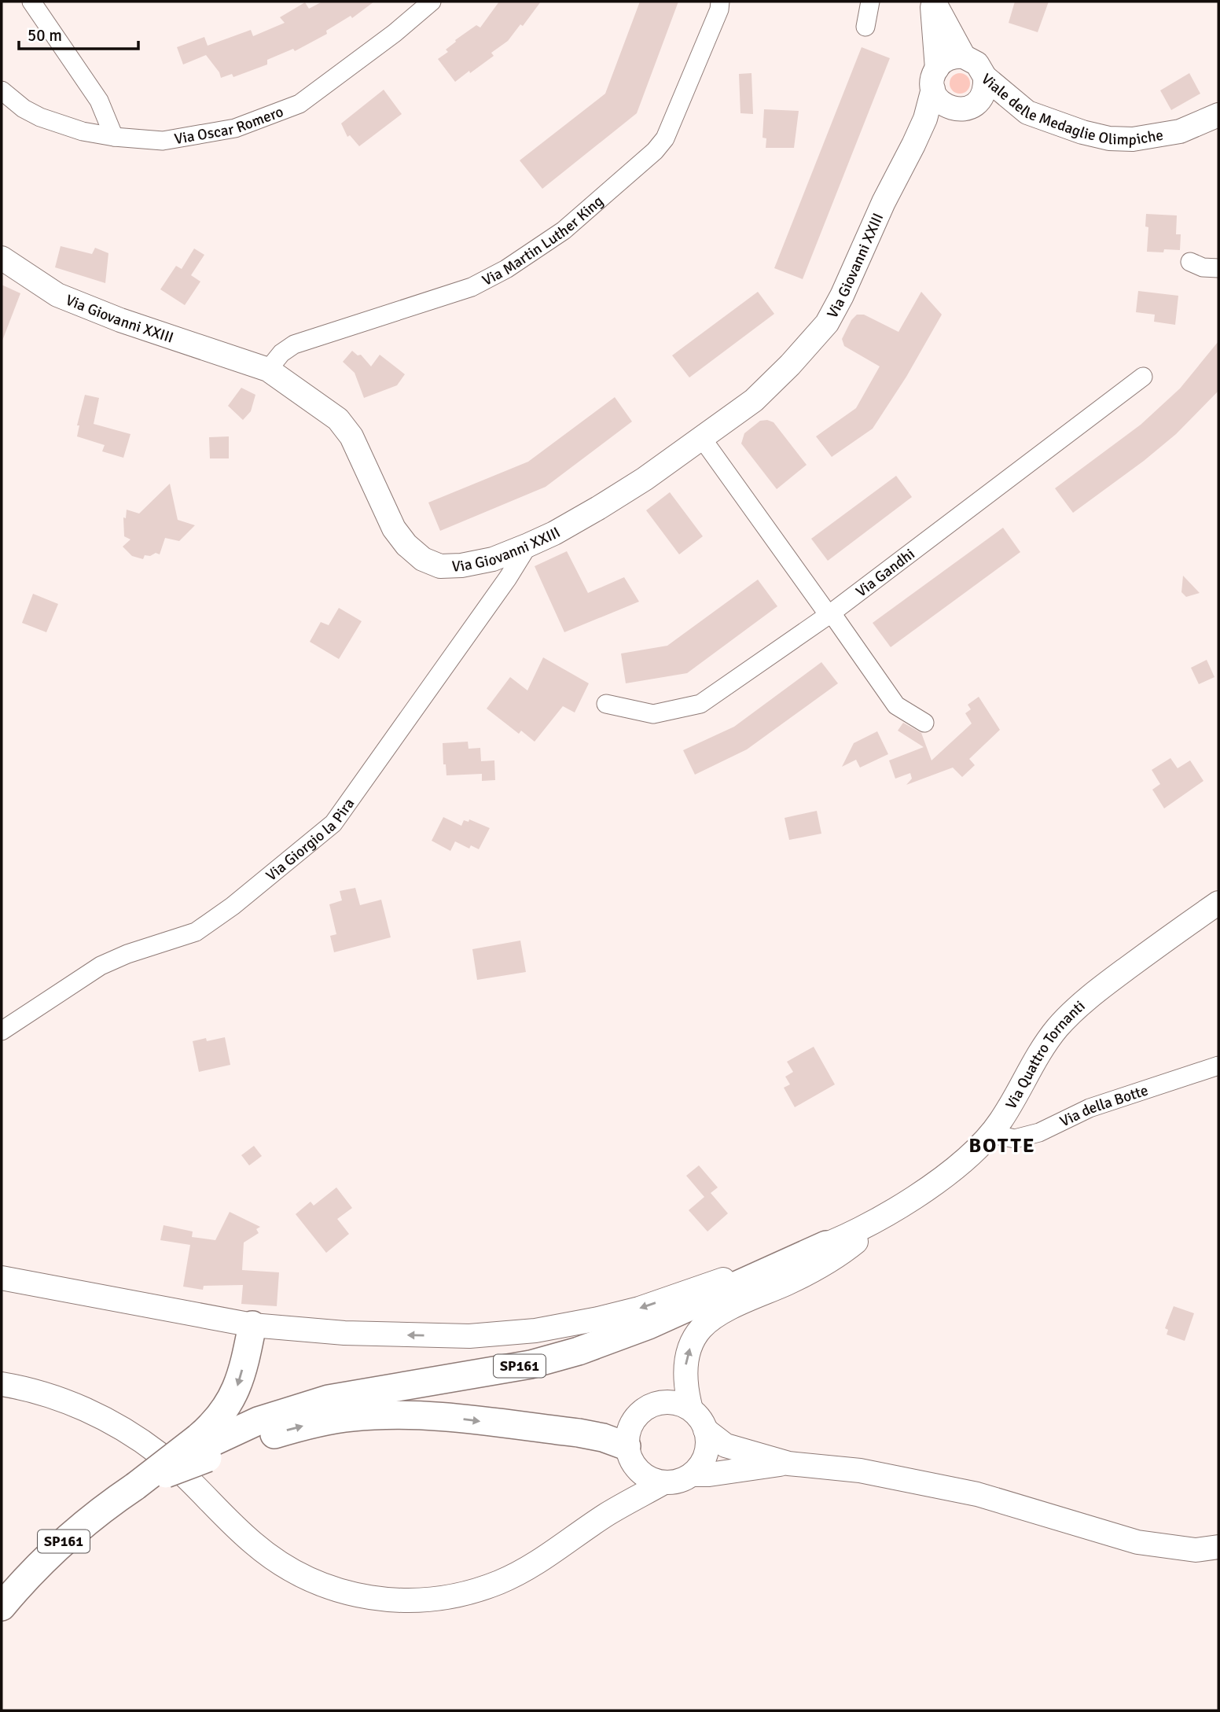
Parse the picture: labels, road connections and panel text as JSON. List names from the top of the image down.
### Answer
{
  "streets": {
    "highway": ["SP161"],
    "main road": ["Viale delle Medaglie Olimpiche", "Via Giovanni XXIII", "Via Quattro Tornanti"],
    "street": [
      "Via Oscar Romero",
      "Via Martin Luther King",
      "Via Gandhi",
      "Via Giorgio la Pira",
      "Via della Botte"
    ]
  },
  "crossings": [
    ["Viale delle Medaglie Olimpiche", "Via Giovanni XXIII"],
    ["Via Martin Luther King", "Via Giovanni XXIII"],
    ["Via Giovanni XXIII", "Via Giorgio la Pira"],
    ["Via Quattro Tornanti", "Via della Botte"]
  ],
  "districts": ["BOTTE"],
  "scale_bar": "50 m"
}
